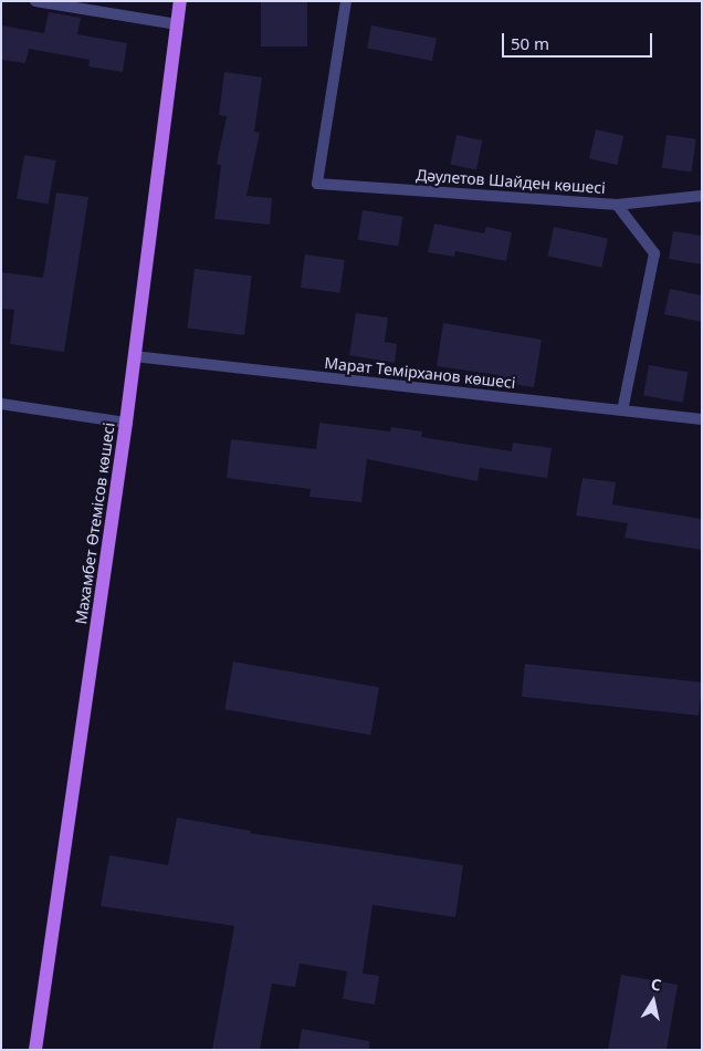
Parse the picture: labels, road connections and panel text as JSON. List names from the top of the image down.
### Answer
{
  "streets": {
    "main road": ["Махамбет Өтемісов көшесі"],
    "street": ["Дәулетов Шайден көшесі", "Марат Темірханов көшесі"]
  },
  "crossings": [
    ["Марат Темірханов көшесі", "Махамбет Өтемісов көшесі"]
  ],
  "scale_bar": "50 m",
  "north": "top"
}
